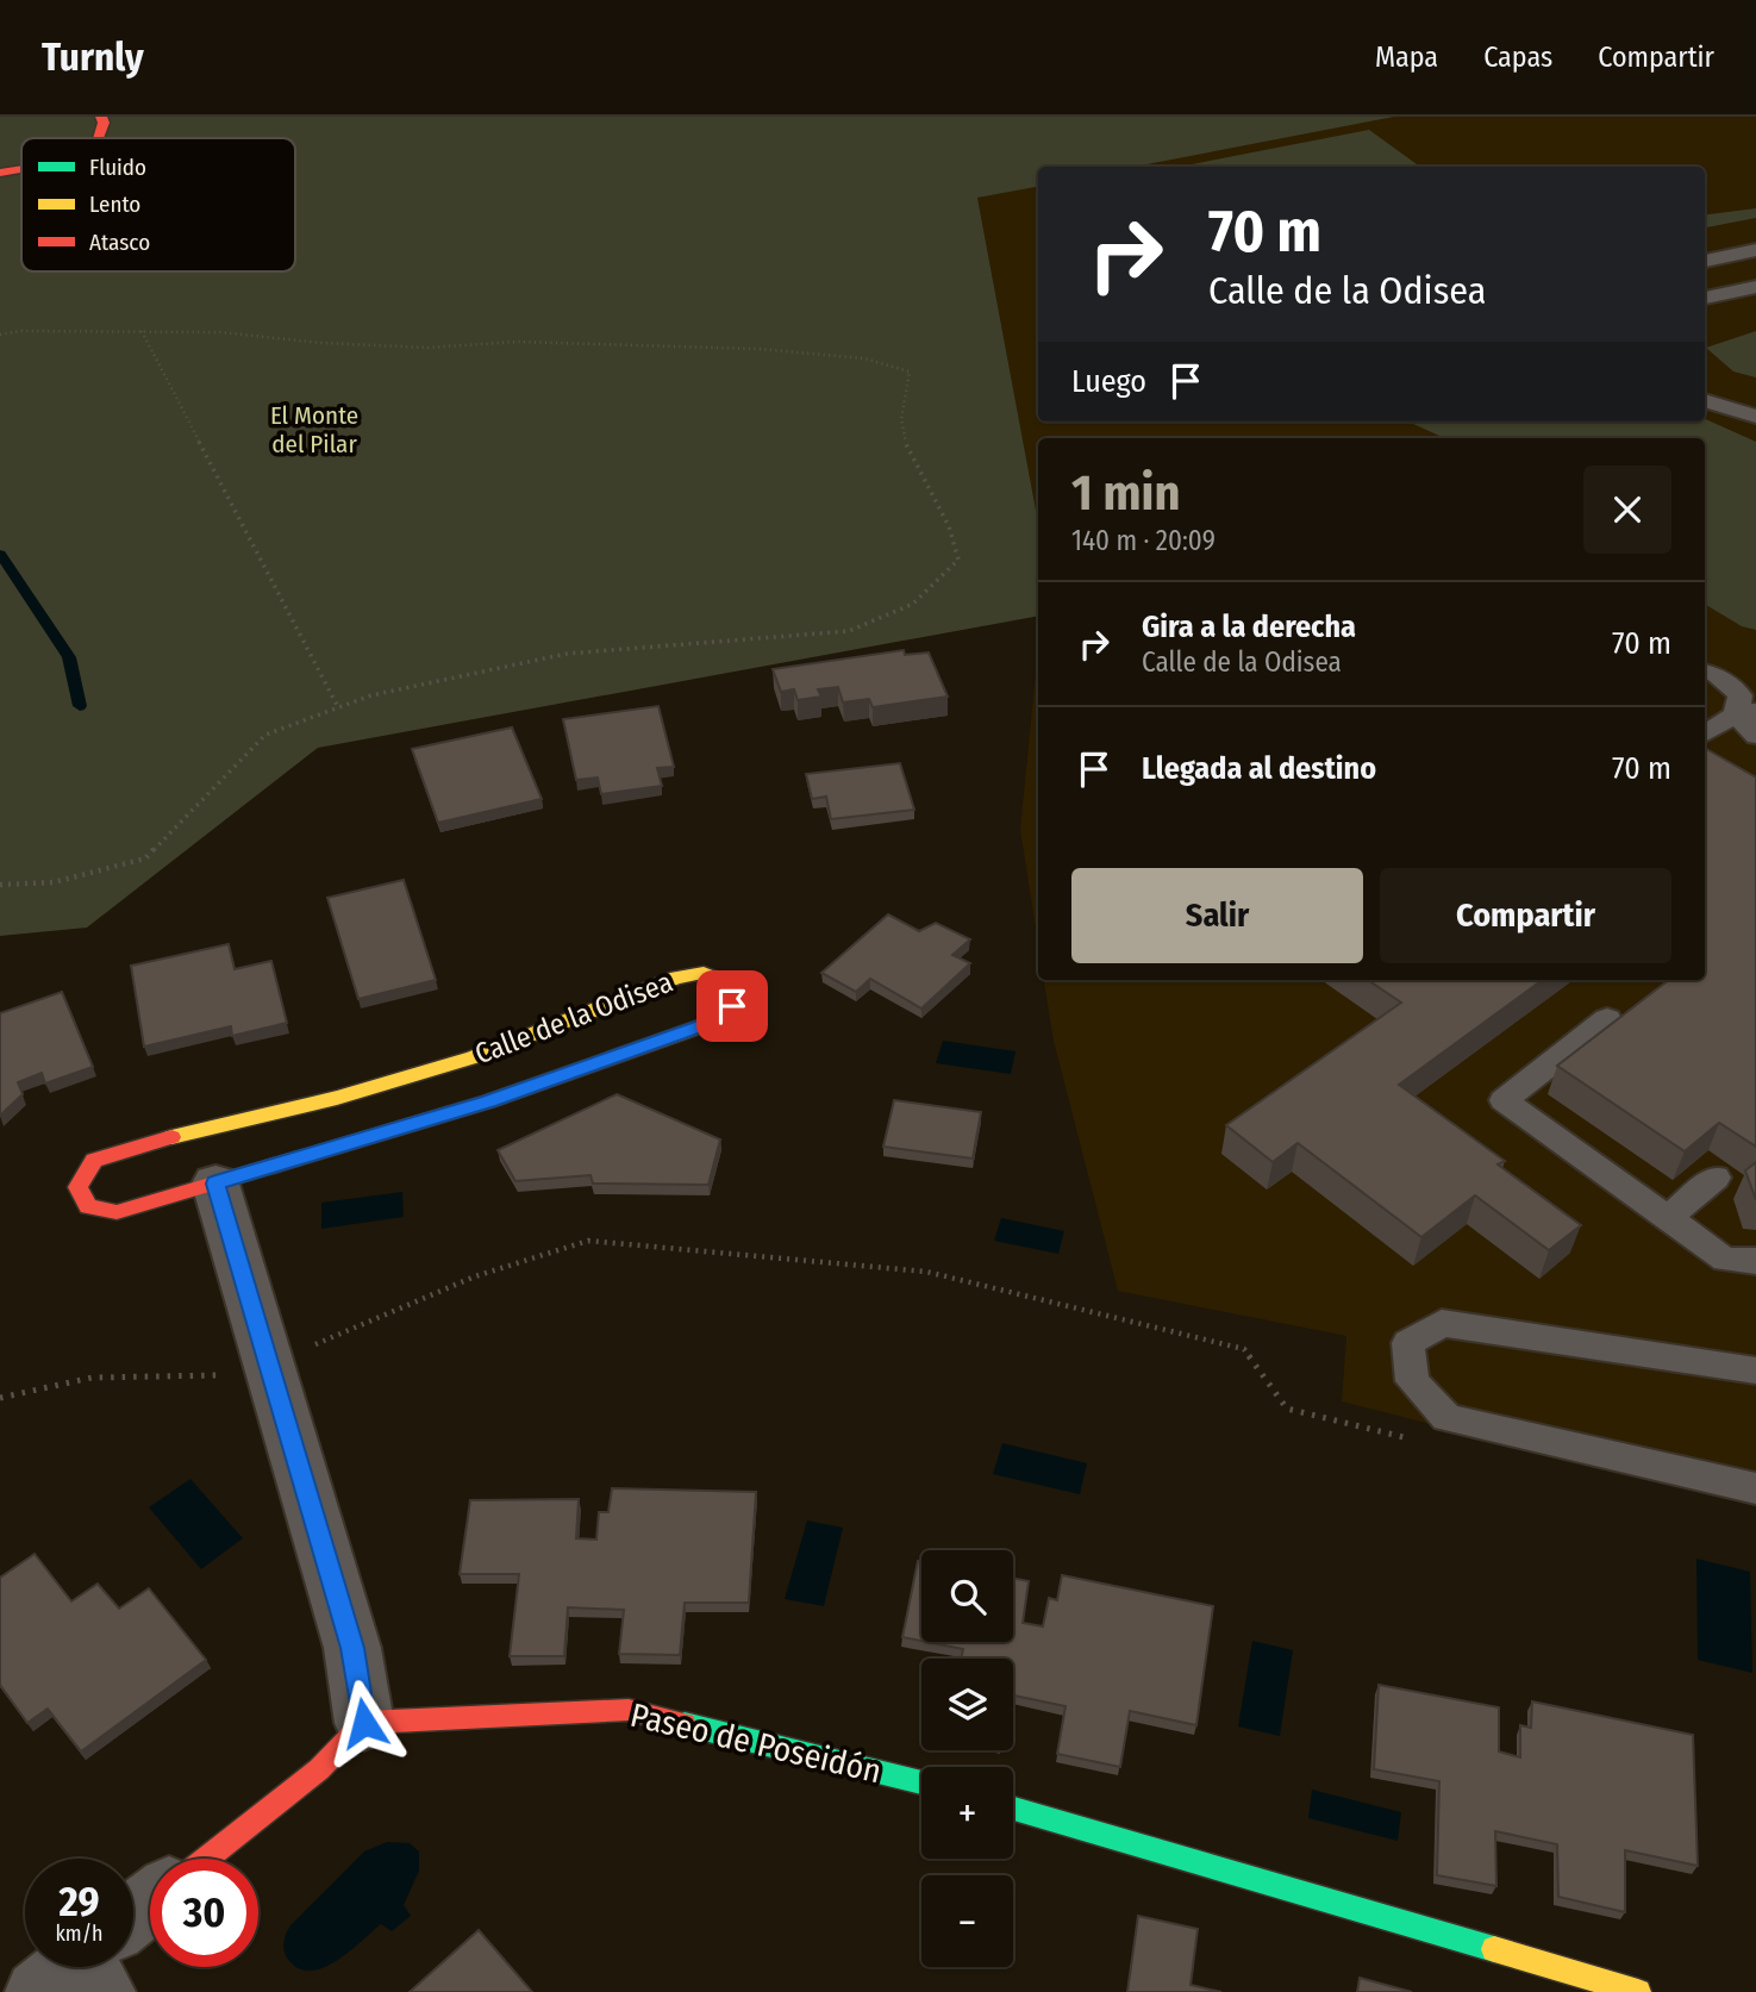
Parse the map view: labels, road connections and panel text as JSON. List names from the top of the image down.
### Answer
{
  "streets": {
    "street": ["Calle de la Odisea", "Paseo de Poseidón"]
  },
  "parks": ["El Monte del Pilar"],
  "legend": ["Fluido", "Lento", "Atasco"],
  "page": {
    "header": "Turnly",
    "nav": ["Mapa", "Capas", "Compartir"],
    "turn": ["70 m", "Calle de la Odisea"],
    "then": "Luego",
    "heading": ["1 min", "140 m · 20:09"],
    "list": [
      {
        "name": "Gira a la derecha",
        "note": "Calle de la Odisea",
        "value": "70 m"
      },
      {
        "name": "Llegada al destino",
        "value": "70 m"
      }
    ],
    "buttons": ["Salir", "Compartir"],
    "map_buttons": ["+", "−"],
    "speed": "29 km/h",
    "limit": "30"
  }
}
